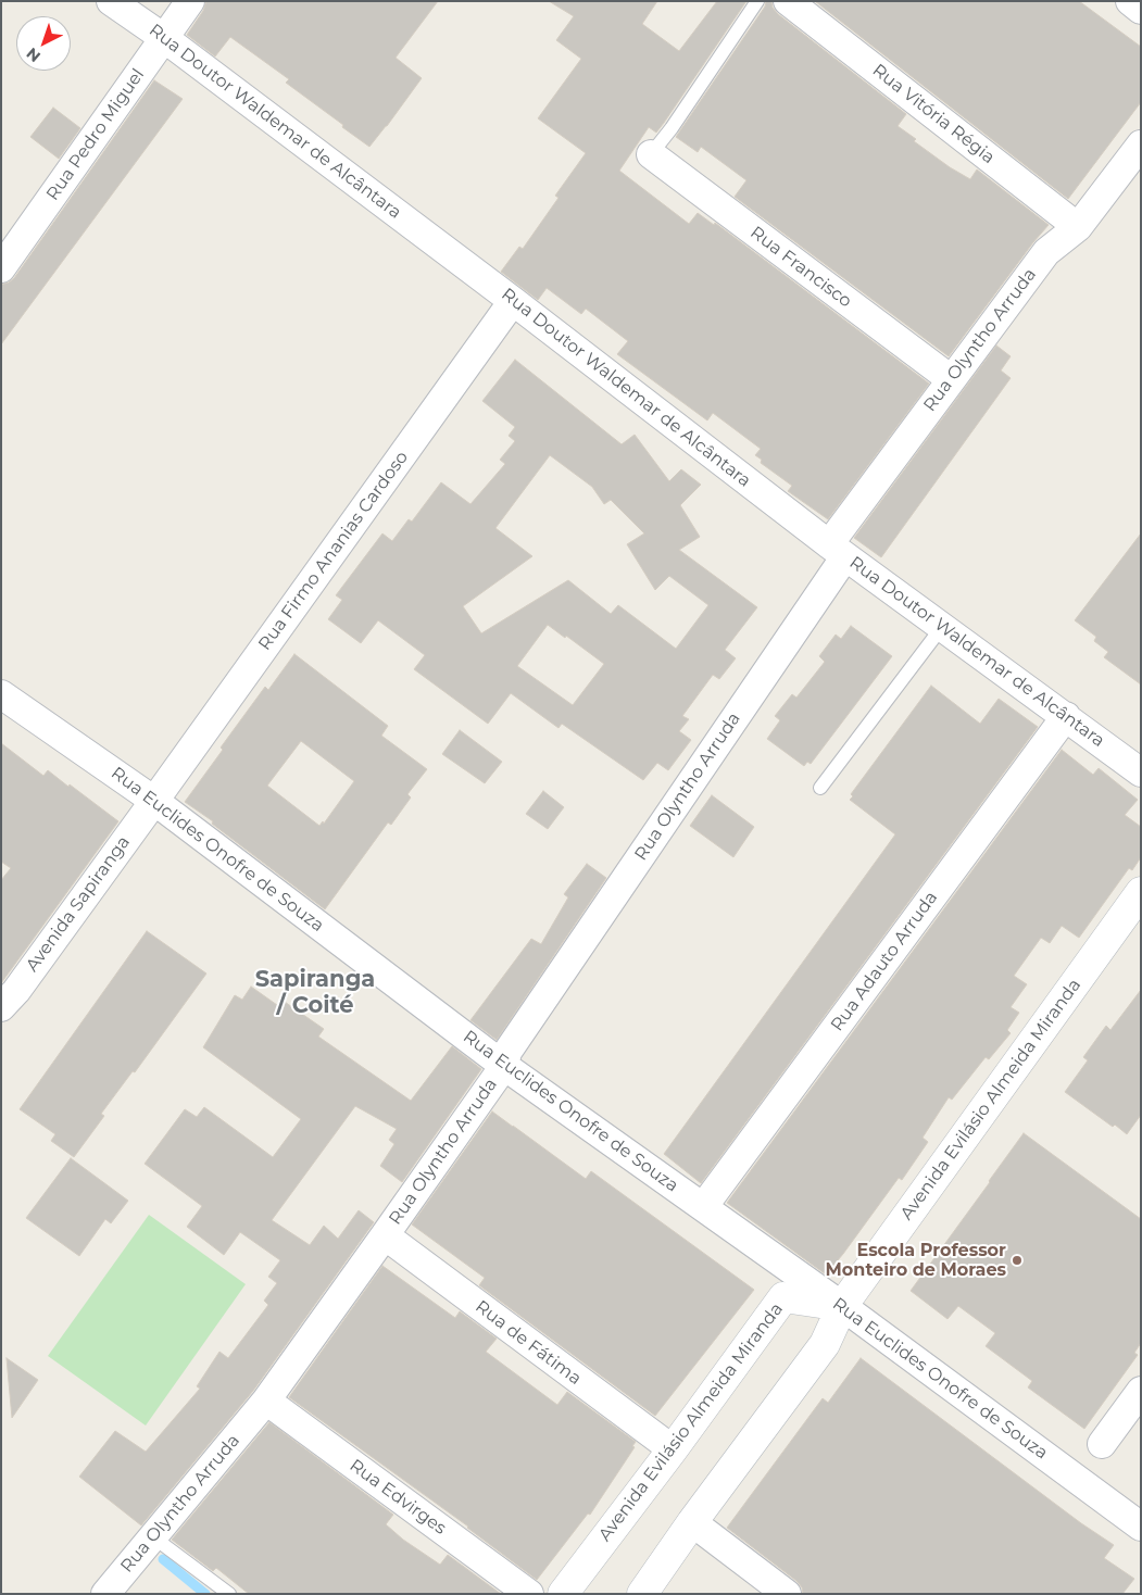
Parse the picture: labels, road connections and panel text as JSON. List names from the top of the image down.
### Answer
{
  "streets": {
    "street": [
      "Rua Vitória Régia",
      "Rua Doutor Waldemar de Alcântara",
      "Rua Pedro Miguel",
      "Rua Francisco",
      "Rua Olyntho Arruda",
      "Rua Firmo Ananias Cardoso",
      "Rua Euclides Onofre de Souza",
      "Avenida Sapiranga",
      "Rua Adauto Arruda",
      "Avenida Evilásio Almeida Miranda",
      "Rua de Fátima",
      "Rua Edvirges"
    ]
  },
  "crossings": [
    ["Rua Vitória Régia", "Rua Olyntho Arruda"],
    ["Rua Doutor Waldemar de Alcântara", "Rua Pedro Miguel"],
    ["Rua Doutor Waldemar de Alcântara", "Rua Olyntho Arruda"],
    ["Rua Doutor Waldemar de Alcântara", "Rua Firmo Ananias Cardoso"],
    ["Rua Doutor Waldemar de Alcântara", "Rua Adauto Arruda"],
    ["Rua Francisco", "Rua Olyntho Arruda"],
    ["Rua Olyntho Arruda", "Rua Euclides Onofre de Souza"],
    ["Rua Olyntho Arruda", "Rua de Fátima"],
    ["Rua Olyntho Arruda", "Rua Edvirges"],
    ["Rua Firmo Ananias Cardoso", "Rua Euclides Onofre de Souza"],
    ["Rua Firmo Ananias Cardoso", "Avenida Sapiranga"],
    ["Rua Euclides Onofre de Souza", "Avenida Sapiranga"],
    ["Rua Euclides Onofre de Souza", "Rua Adauto Arruda"],
    ["Rua Euclides Onofre de Souza", "Avenida Evilásio Almeida Miranda"],
    ["Avenida Evilásio Almeida Miranda", "Rua de Fátima"]
  ],
  "districts": ["Sapiranga / Coité"],
  "places": ["Escola Professor Monteiro de Moraes"],
  "north": "bottom left"
}
